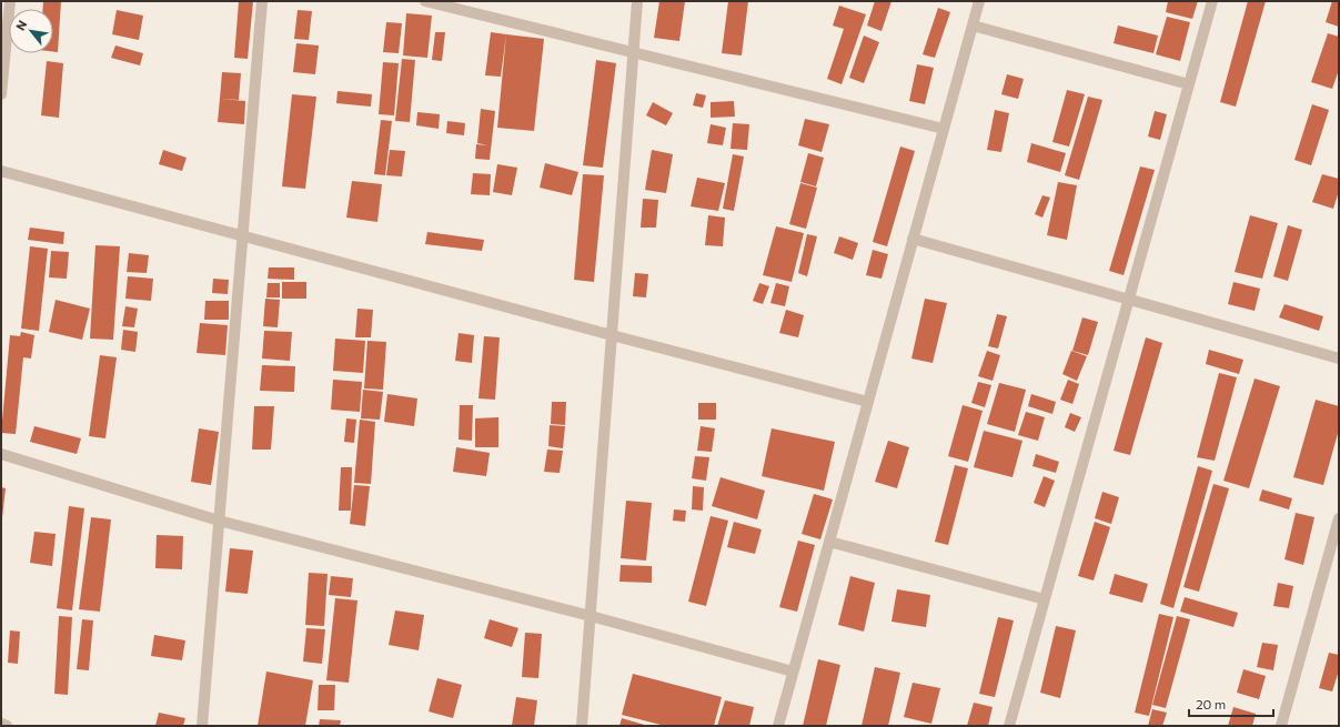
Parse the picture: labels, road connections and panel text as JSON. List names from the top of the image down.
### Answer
{
  "scale_bar": "20 m",
  "north": "top left"
}
